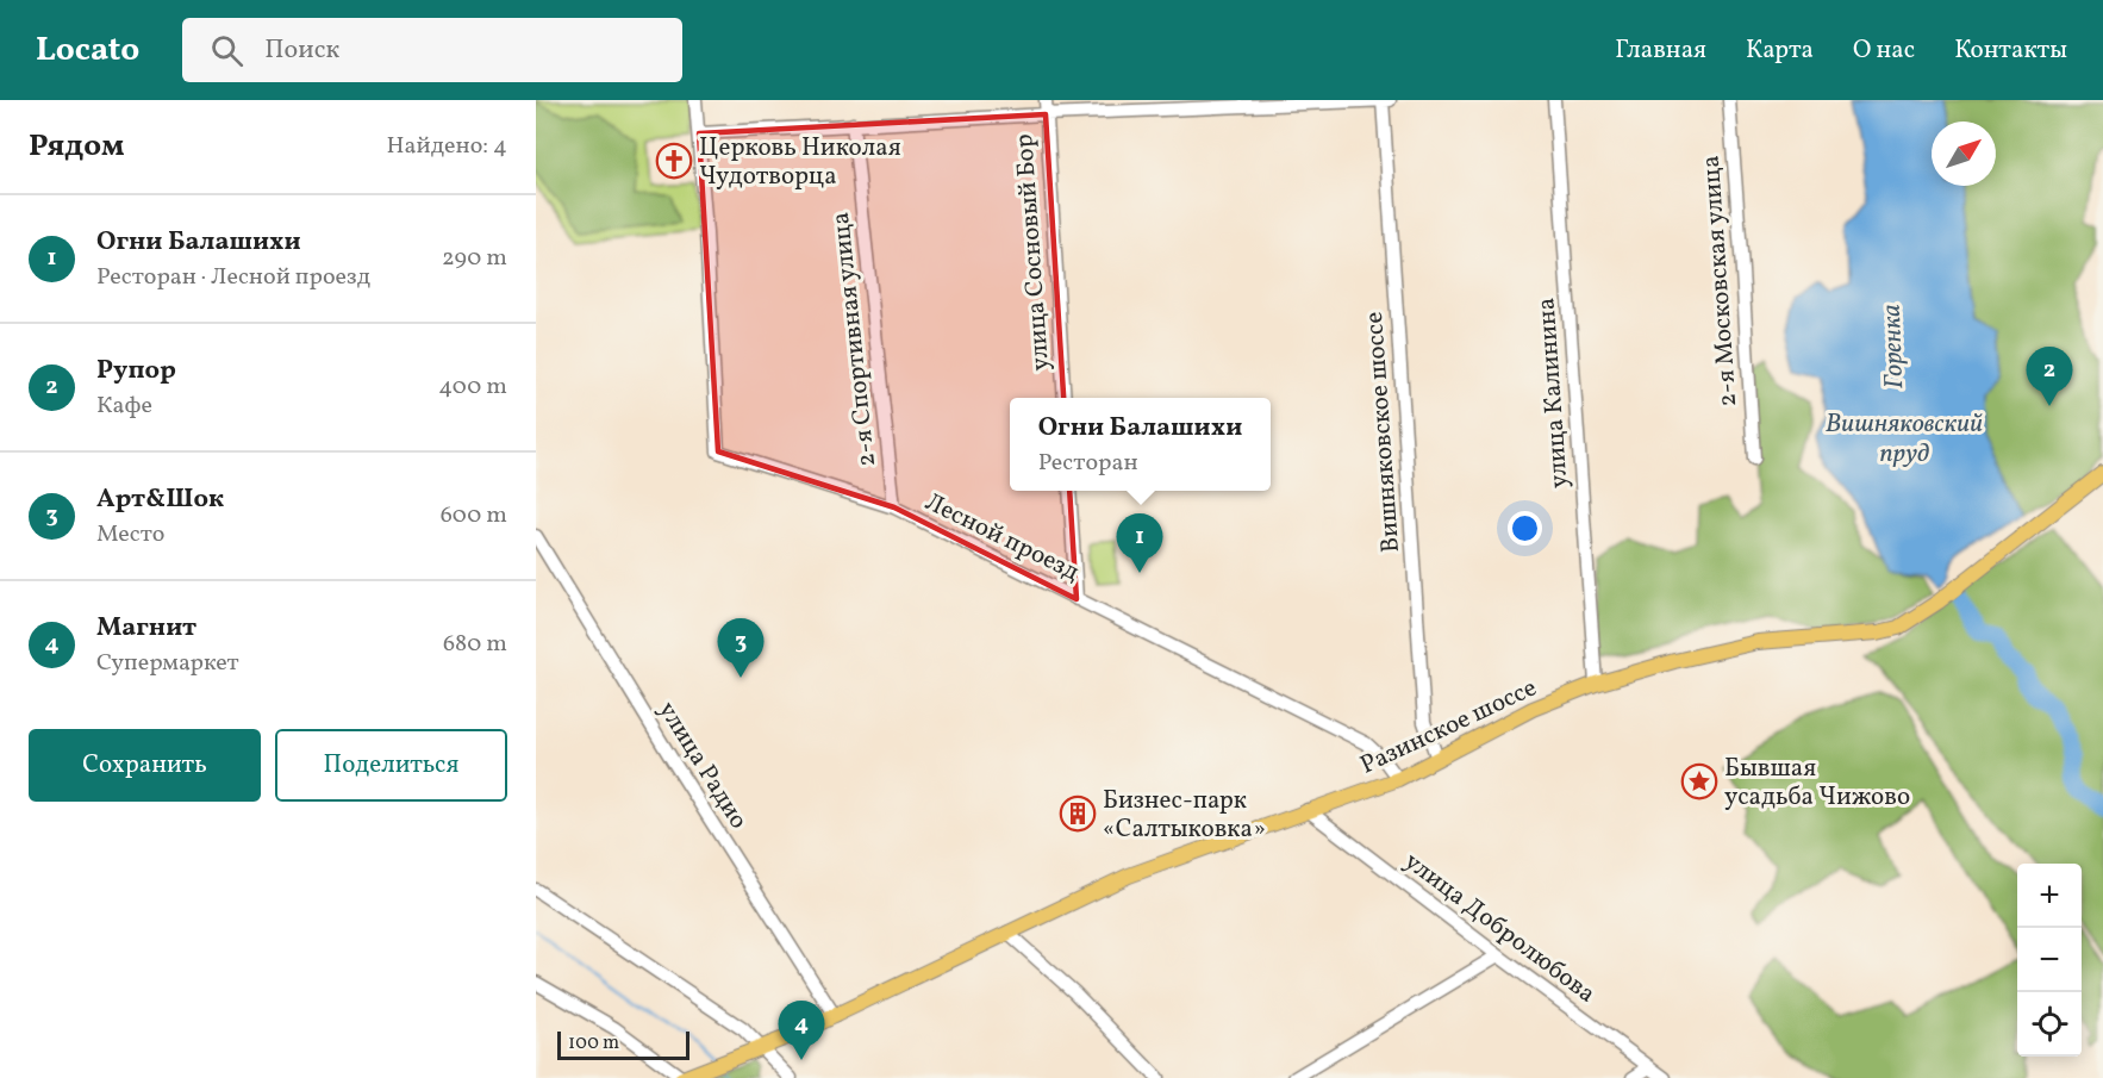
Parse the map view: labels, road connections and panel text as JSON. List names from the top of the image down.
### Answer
{
  "streets": {
    "main road": ["Разинское шоссе"],
    "street": [
      "улица Сосновый Бор",
      "2-я Московская улица",
      "2-я Спортивная улица",
      "улица Калинина",
      "Вишняковское шоссе",
      "Лесной проезд",
      "улица Радио",
      "улица Добролюбова"
    ]
  },
  "crossings": [
    ["2-я Спортивная улица", "Лесной проезд"],
    ["улица Калинина", "Разинское шоссе"],
    ["Вишняковское шоссе", "Разинское шоссе"],
    ["Лесной проезд", "Разинское шоссе"],
    ["Разинское шоссе", "улица Радио"],
    ["Разинское шоссе", "улица Добролюбова"]
  ],
  "water": ["Горенка", "Вишняковский пруд"],
  "places": {
    "church": ["Церковь Николая Чудотворца"],
    "place": ["Бывшая усадьба Чижово"],
    "building": ["Бизнес-парк «Салтыковка»"]
  },
  "scale_bar": "100 m",
  "north": "top right",
  "page": {
    "header": "Locato",
    "search": "Поиск",
    "nav": [
      "Главная",
      "Карта",
      "О нас",
      "Контакты"
    ],
    "heading": ["Рядом", "Найдено: 4"],
    "list": [
      {
        "mark": "1",
        "name": "Огни Балашихи",
        "note": "Ресторан · Лесной проезд",
        "value": "290 m"
      },
      {
        "mark": "2",
        "name": "Рупор",
        "note": "Кафе",
        "value": "400 m"
      },
      {
        "mark": "3",
        "name": "Арт&Шок",
        "note": "Место",
        "value": "600 m"
      },
      {
        "mark": "4",
        "name": "Магнит",
        "note": "Супермаркет",
        "value": "680 m"
      }
    ],
    "pins": [
      "2",
      "1",
      "3",
      "4"
    ],
    "popup": ["Огни Балашихи", "Ресторан"],
    "buttons": ["Сохранить", "Поделиться"],
    "map_buttons": ["+", "−"],
    "scale": "100 m"
  }
}
